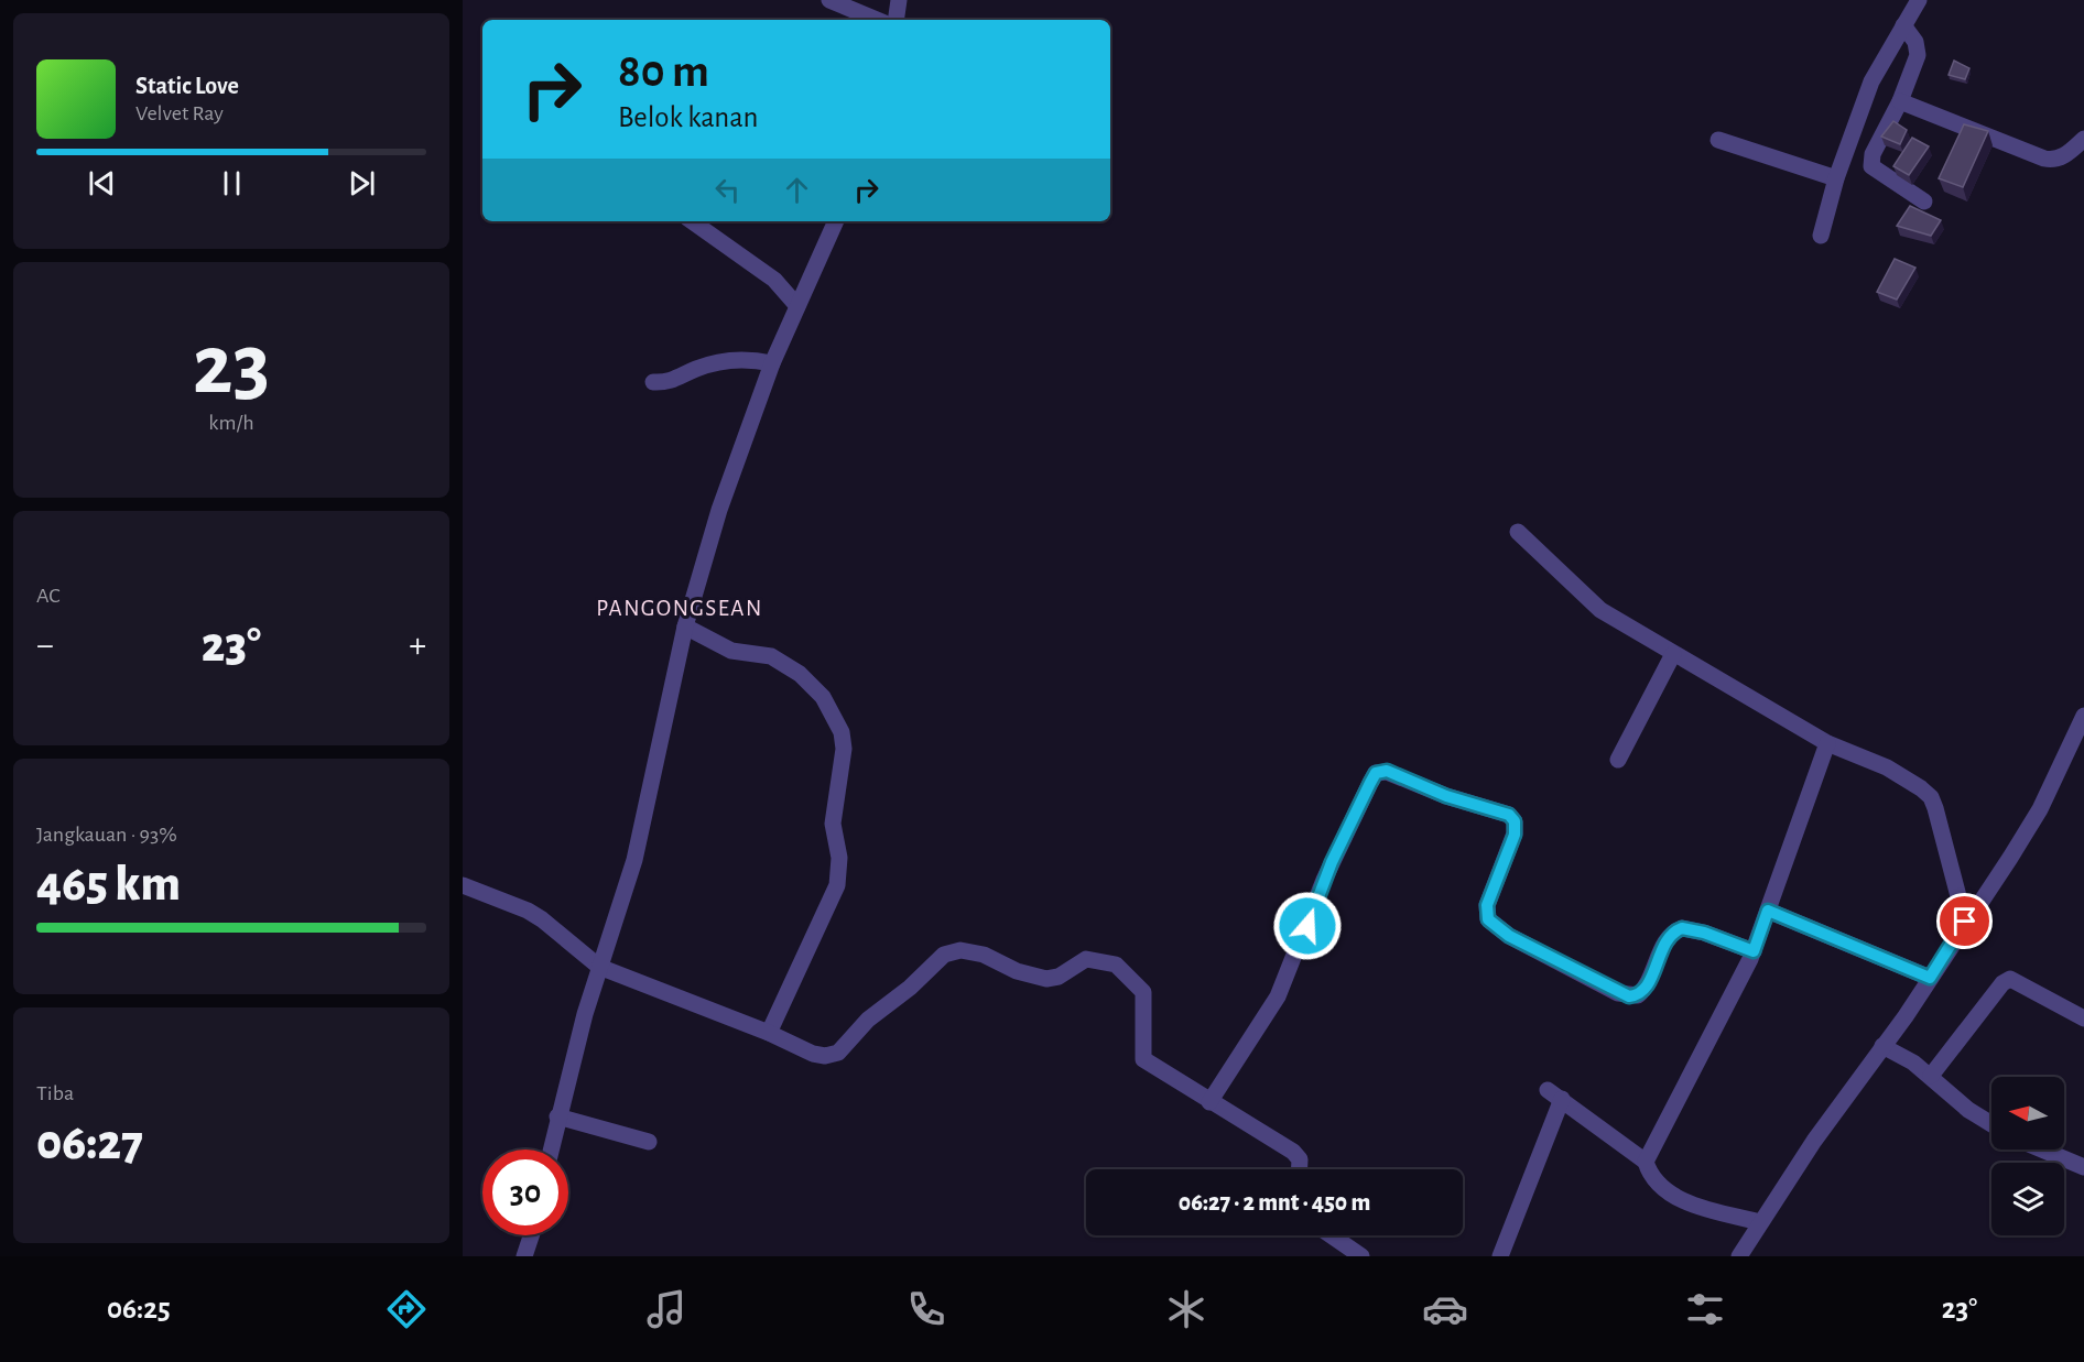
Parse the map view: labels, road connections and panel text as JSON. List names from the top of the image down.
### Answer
{
  "districts": ["PANGONGSEAN"],
  "north": "left",
  "page": {
    "turn": ["80 m", "Belok kanan"],
    "song": ["Static Love", "Velvet Ray"],
    "tile": [
      ["23", "km/h"],
      "AC",
      ["Jangkauan · 93%", "465 km"],
      ["Tiba", "06:27"]
    ],
    "heat": ["−", "23°", "+"],
    "limit": "30",
    "trip": "06:27 · 2 mnt · 450 m",
    "tabs": ["06:25", "23°"]
  }
}
